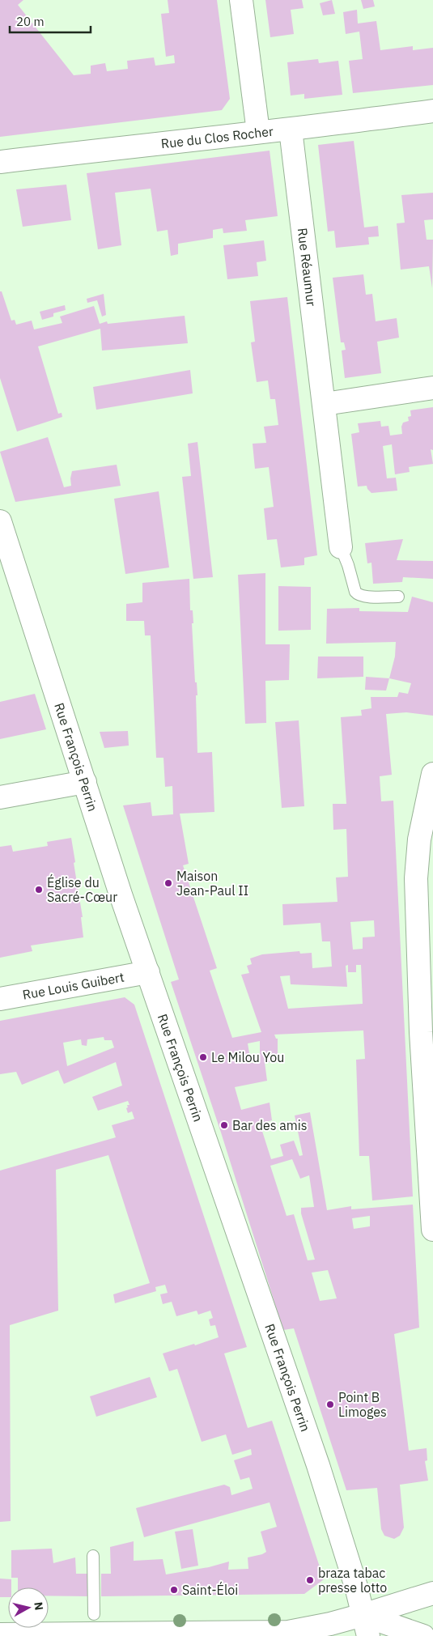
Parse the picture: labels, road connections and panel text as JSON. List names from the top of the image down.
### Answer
{
  "streets": {
    "main road": [
      "Rue du Clos Rocher",
      "Rue Réaumur",
      "Rue François Perrin",
      "Rue Louis Guibert"
    ]
  },
  "crossings": [
    ["Rue du Clos Rocher", "Rue Réaumur"],
    ["Rue François Perrin", "Rue Louis Guibert"]
  ],
  "places": [
    "Maison Jean-Paul II",
    "Église du Sacré-Cœur",
    "Le Milou You",
    "Bar des amis",
    "Point B Limoges",
    "braza tabac presse lotto",
    "Saint-Éloi"
  ],
  "scale_bar": "20 m",
  "north": "right"
}
